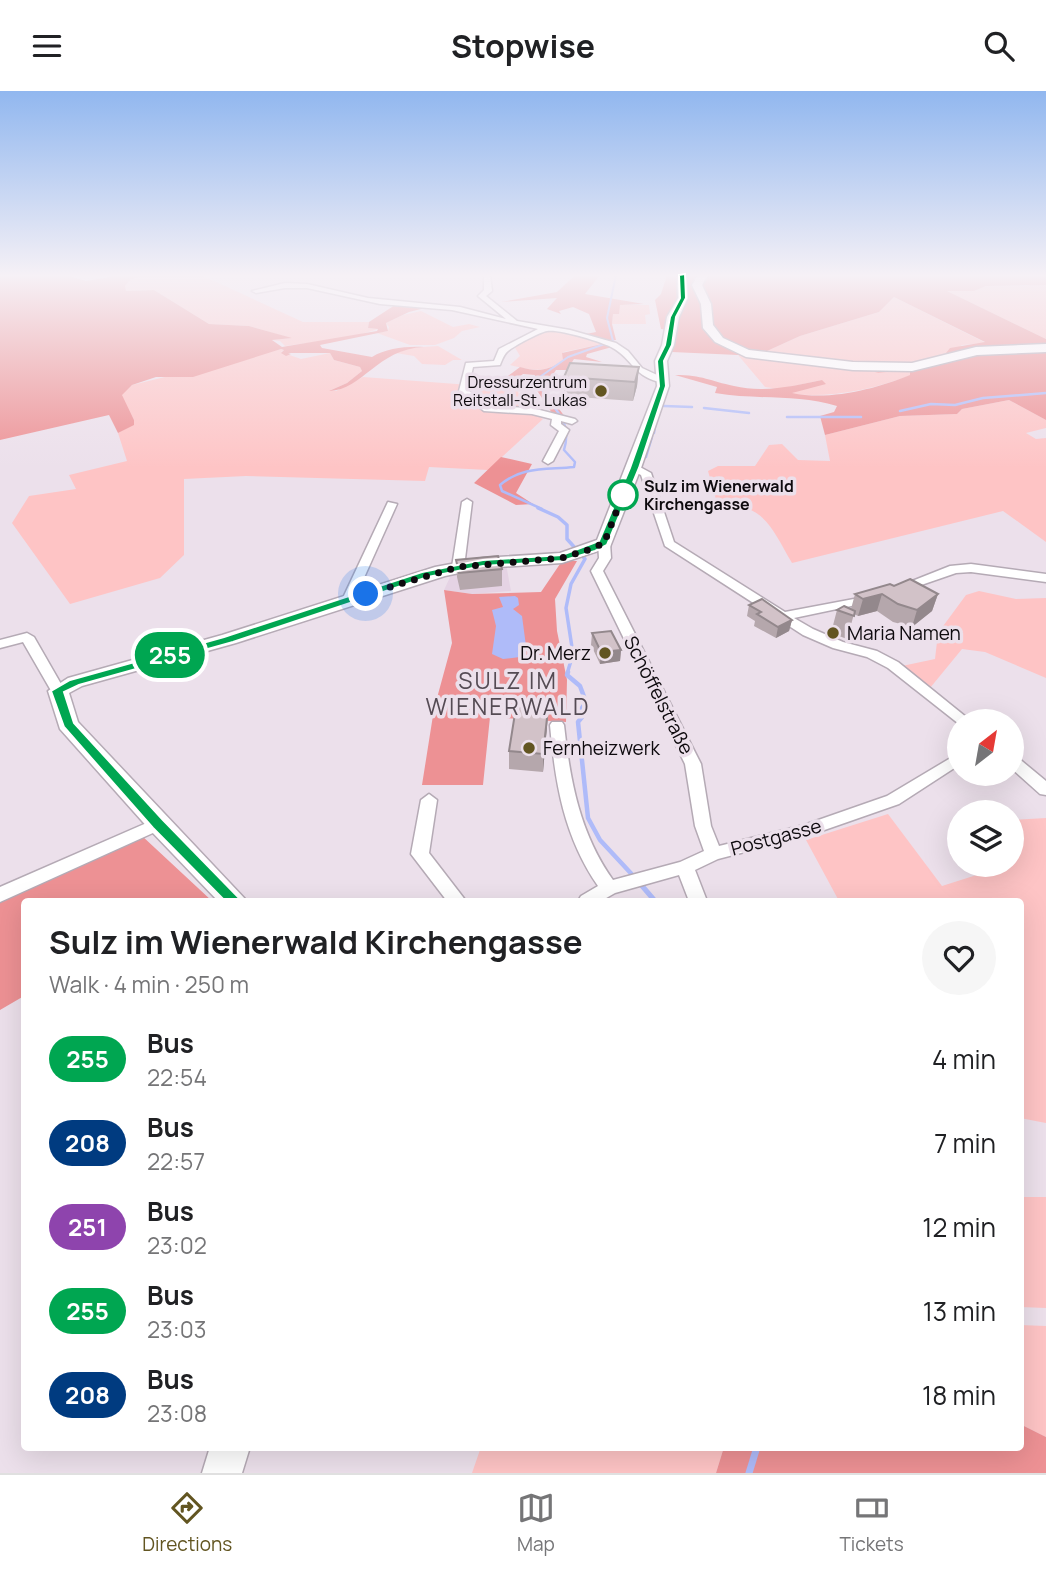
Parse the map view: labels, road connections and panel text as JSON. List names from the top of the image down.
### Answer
{
  "streets": {
    "street": ["Schöffelstraße", "Postgasse"]
  },
  "crossings": [
    ["Schöffelstraße", "Postgasse"]
  ],
  "districts": ["SULZ IM WIENERWALD"],
  "places": [
    "Dressurzentrum Reitstall-St. Lukas",
    "Sulz im Wienerwald Kirchengasse",
    "Maria Namen",
    "Dr. Merz",
    "Fernheizwerk"
  ],
  "lines": ["bus line 255"],
  "north": "top right",
  "page": {
    "header": "Stopwise",
    "on_map": "255",
    "heading": ["Sulz im Wienerwald Kirchengasse", "Walk · 4 min · 250 m"],
    "list": [
      {
        "mark": "255",
        "name": "Bus",
        "note": "22:54",
        "value": "4 min"
      },
      {
        "mark": "208",
        "name": "Bus",
        "note": "22:57",
        "value": "7 min"
      },
      {
        "mark": "251",
        "name": "Bus",
        "note": "23:02",
        "value": "12 min"
      },
      {
        "mark": "255",
        "name": "Bus",
        "note": "23:03",
        "value": "13 min"
      },
      {
        "mark": "208",
        "name": "Bus",
        "note": "23:08",
        "value": "18 min"
      }
    ],
    "tabs": ["Directions", "Map", "Tickets"]
  }
}
